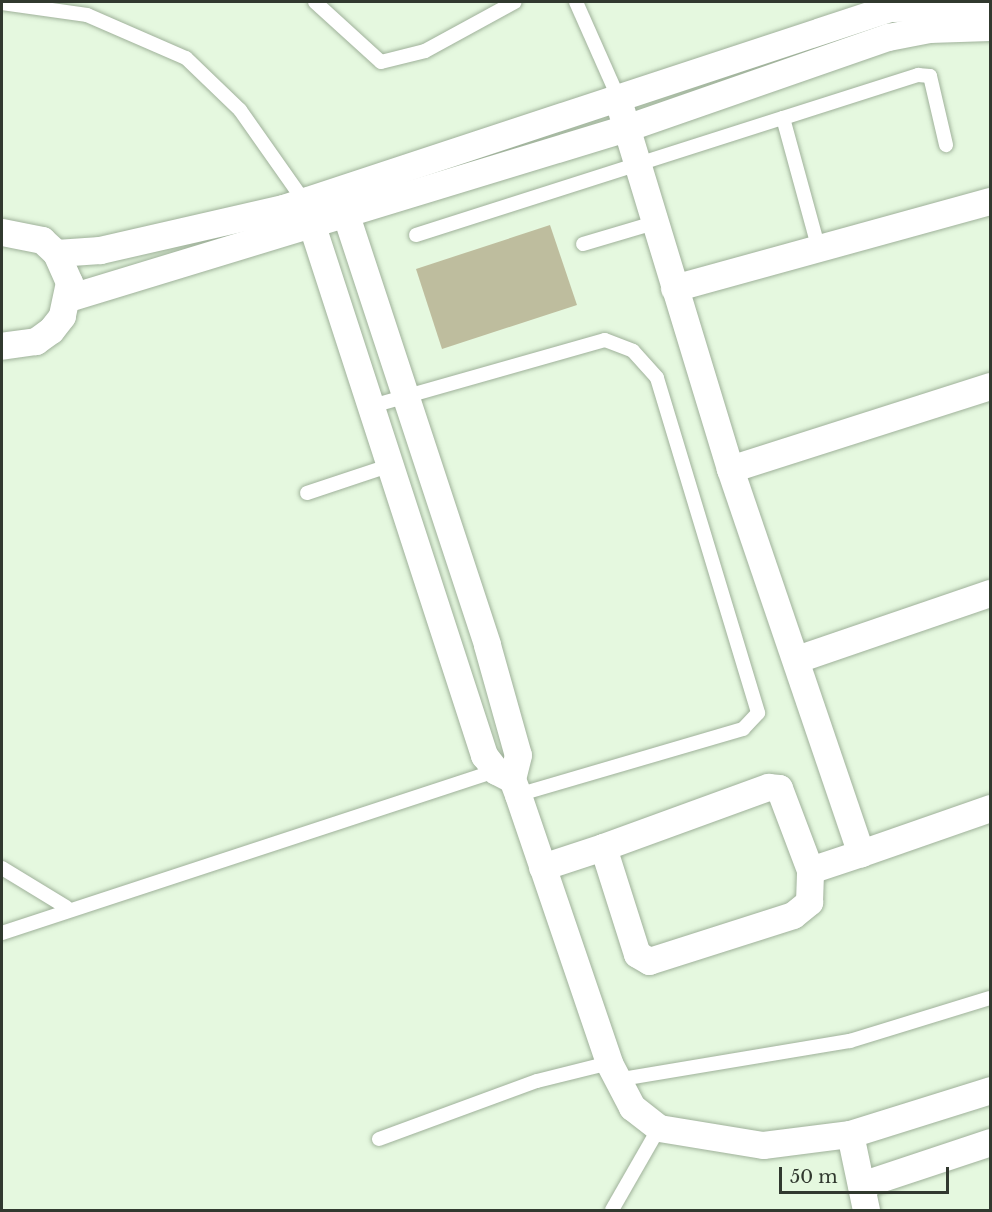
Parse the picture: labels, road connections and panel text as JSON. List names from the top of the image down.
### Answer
{
  "scale_bar": "50 m"
}
